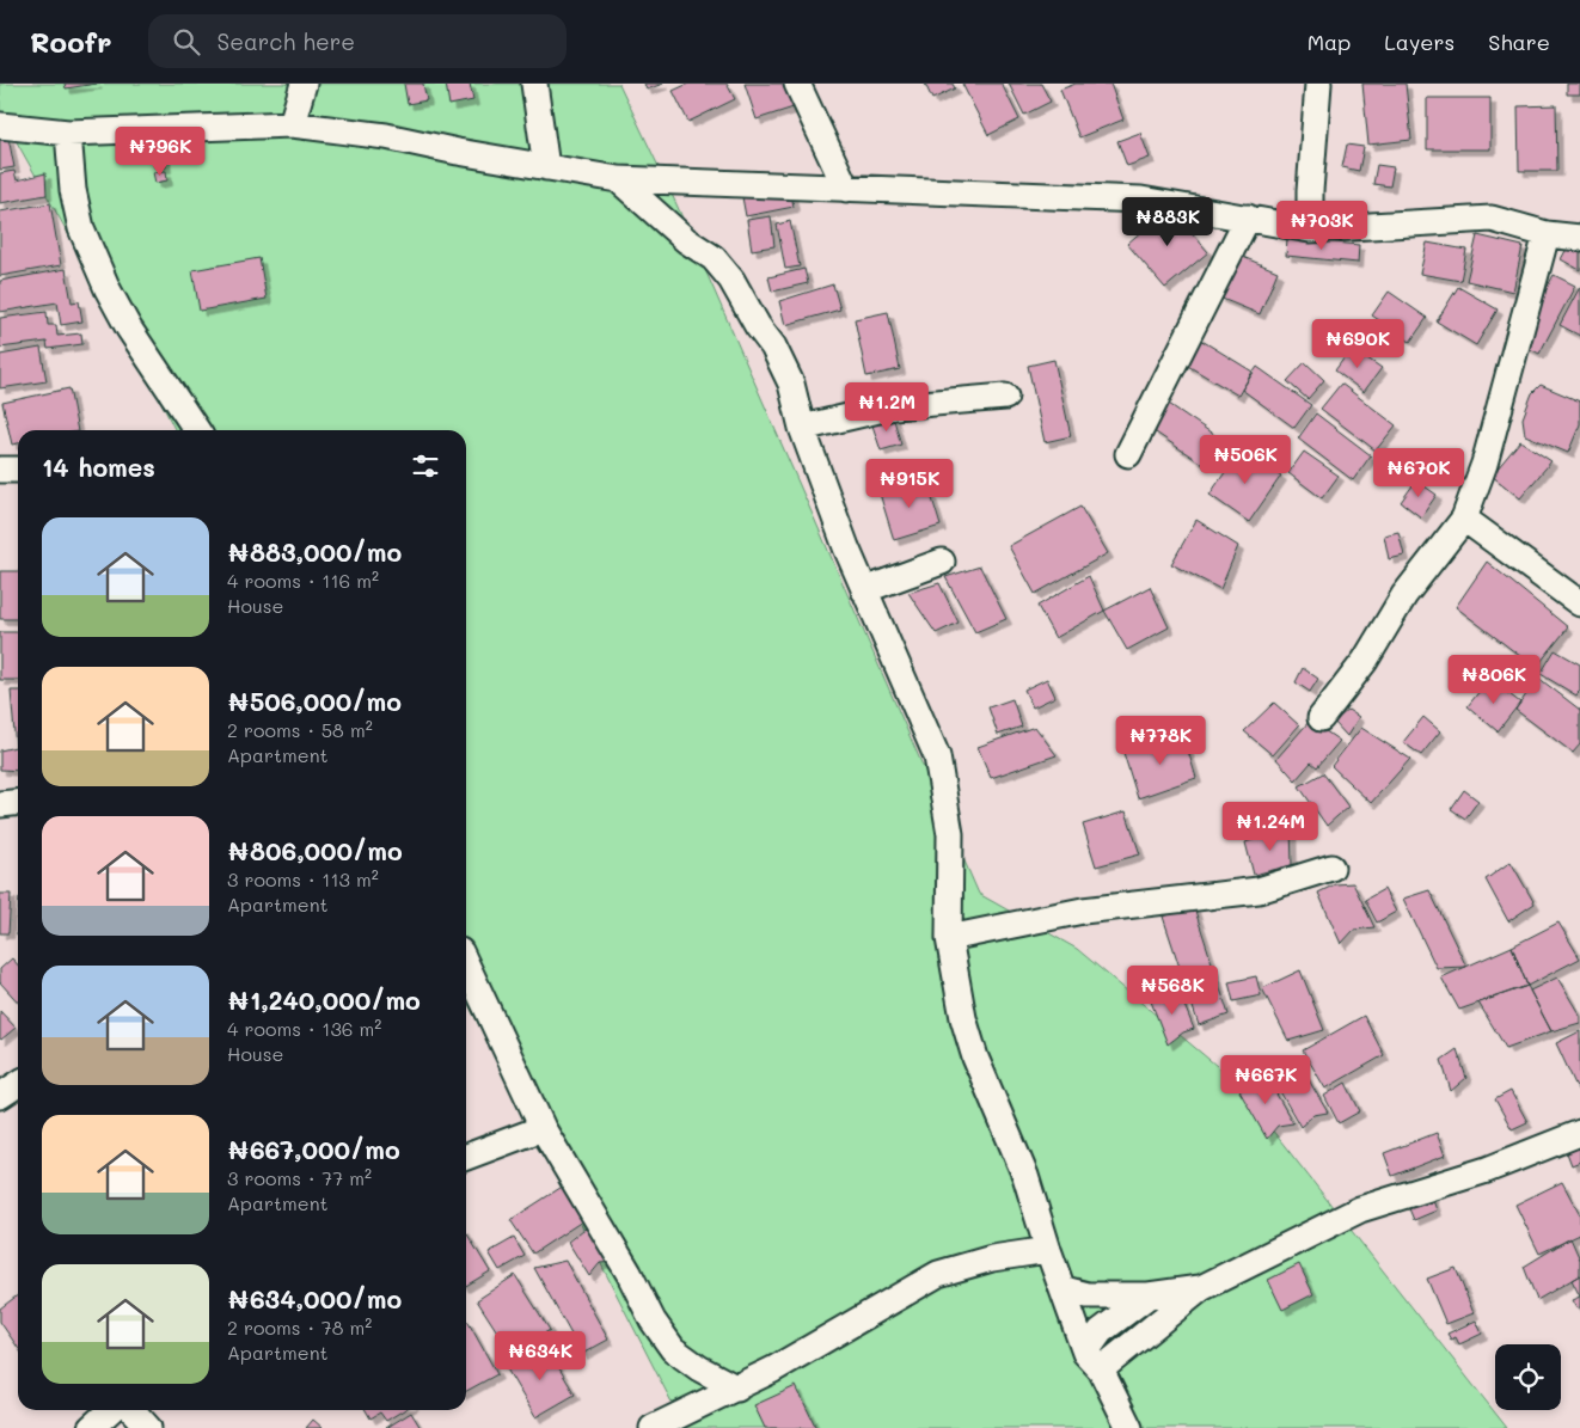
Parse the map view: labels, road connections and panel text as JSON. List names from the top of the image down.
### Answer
{
  "page": {
    "header": "Roofr",
    "search": "Search here",
    "nav": ["Map", "Layers", "Share"],
    "price": [
      "₦796K",
      "₦883K",
      "₦703K",
      "₦690K",
      "₦1.2M",
      "₦506K",
      "₦670K",
      "₦915K",
      "₦806K",
      "₦778K",
      "₦1.24M",
      "₦568K",
      "₦667K",
      "₦634K"
    ],
    "heading": "14 homes",
    "list": [
      {
        "name": "₦883,000/mo",
        "note": "4 rooms · 116 m² · House"
      },
      {
        "name": "₦506,000/mo",
        "note": "2 rooms · 58 m² · Apartment"
      },
      {
        "name": "₦806,000/mo",
        "note": "3 rooms · 113 m² · Apartment"
      },
      {
        "name": "₦1,240,000/mo",
        "note": "4 rooms · 136 m² · House"
      },
      {
        "name": "₦667,000/mo",
        "note": "3 rooms · 77 m² · Apartment"
      },
      {
        "name": "₦634,000/mo",
        "note": "2 rooms · 78 m² · Apartment"
      }
    ]
  }
}
